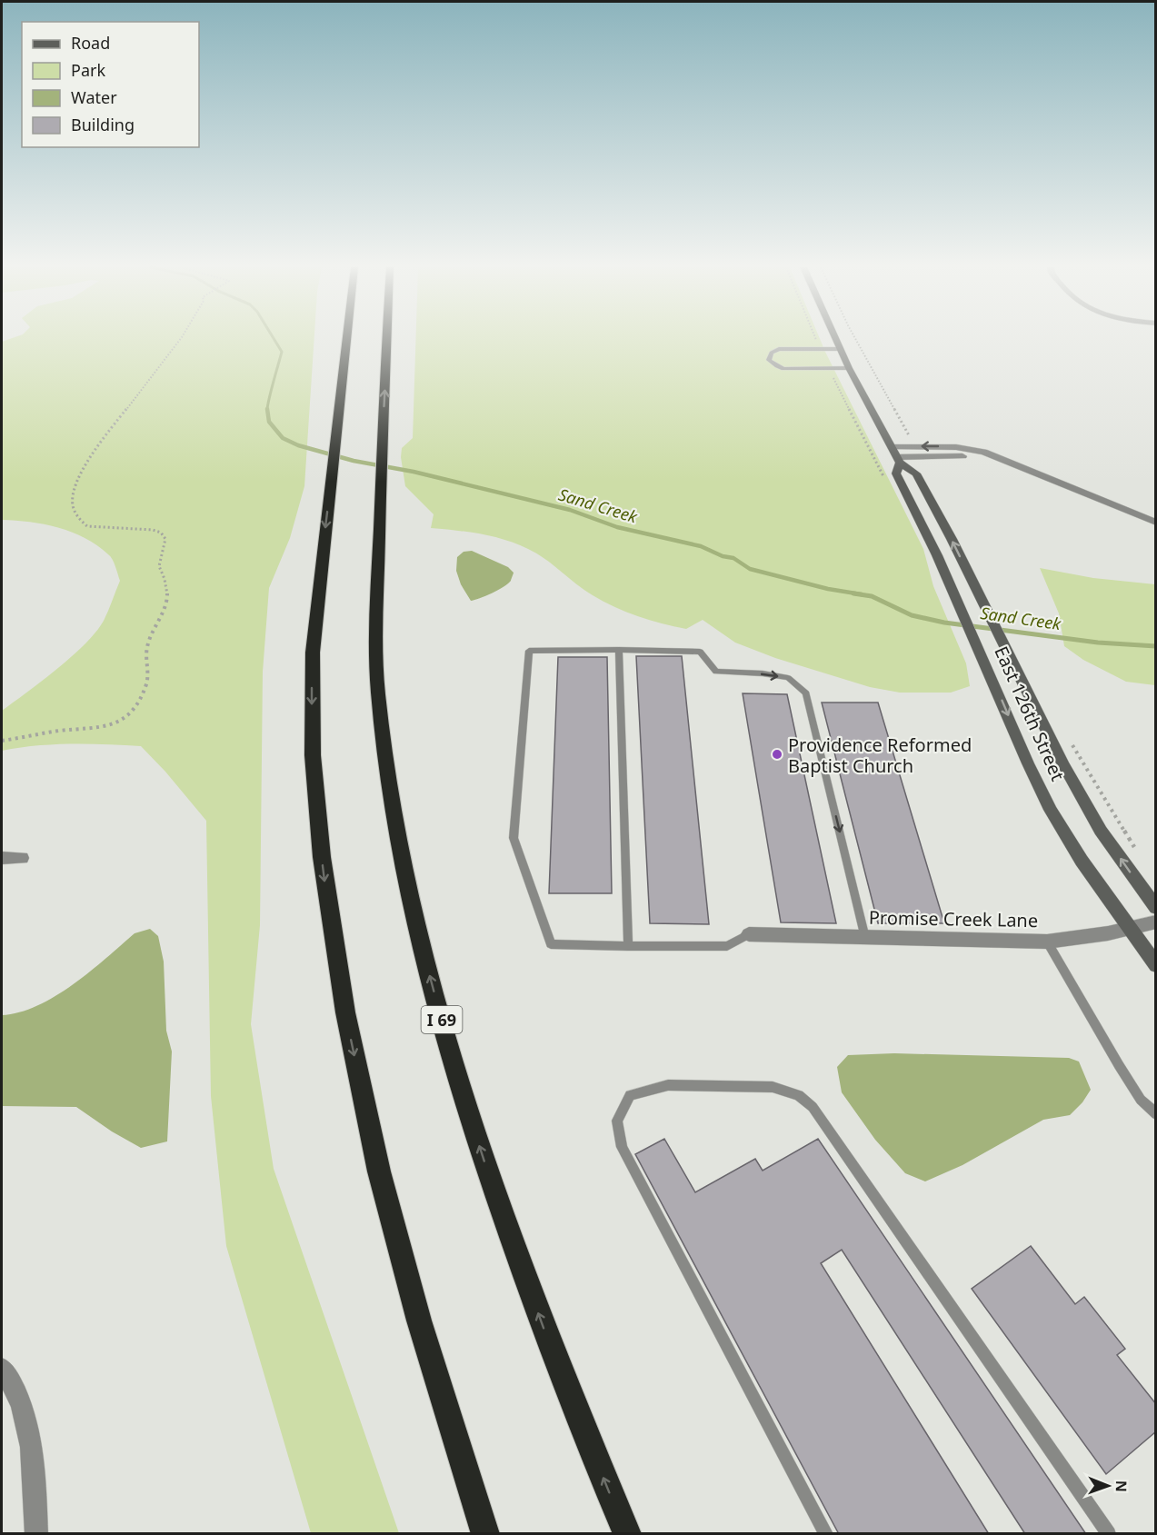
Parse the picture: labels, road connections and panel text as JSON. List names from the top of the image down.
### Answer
{
  "streets": {
    "highway": ["I 69"],
    "main road": ["East 126th Street"],
    "street": ["Promise Creek Lane"]
  },
  "crossings": [
    ["East 126th Street", "Promise Creek Lane"]
  ],
  "water": ["Sand Creek"],
  "places": ["Providence Reformed Baptist Church"],
  "legend": [
    "Road",
    "Park",
    "Water",
    "Building"
  ],
  "north": "right"
}
